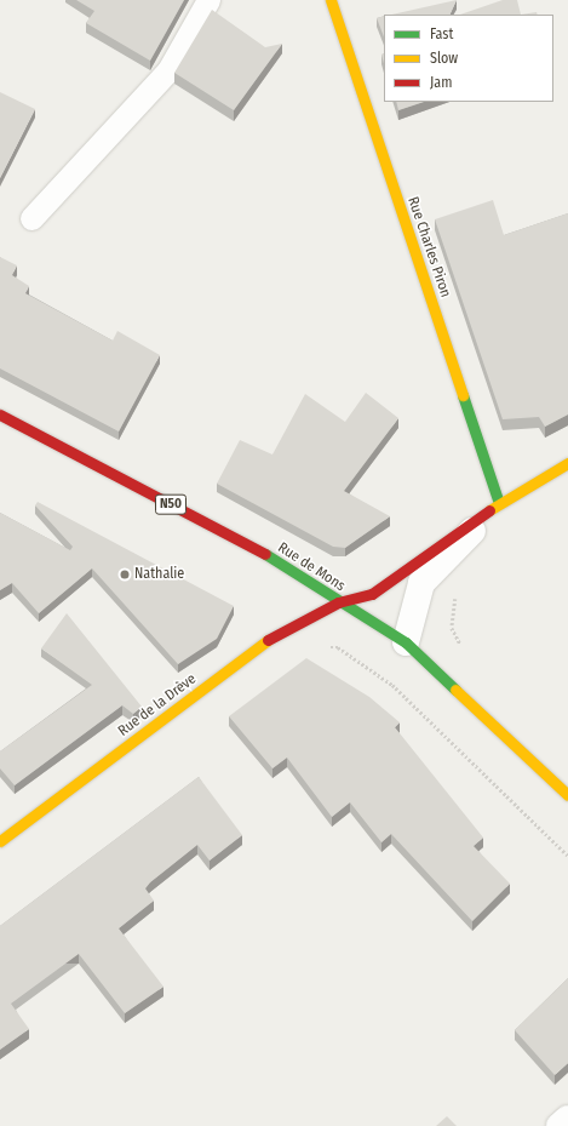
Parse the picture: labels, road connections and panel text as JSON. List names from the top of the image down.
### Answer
{
  "streets": {
    "street": [
      "Rue Charles Piron",
      "N50",
      "Rue de Mons",
      "Rue de la Drève"
    ]
  },
  "crossings": [
    ["Rue Charles Piron", "Rue de la Drève"],
    ["Rue de Mons", "Rue de la Drève"]
  ],
  "places": ["Nathalie"],
  "legend": ["Fast", "Slow", "Jam"]
}
